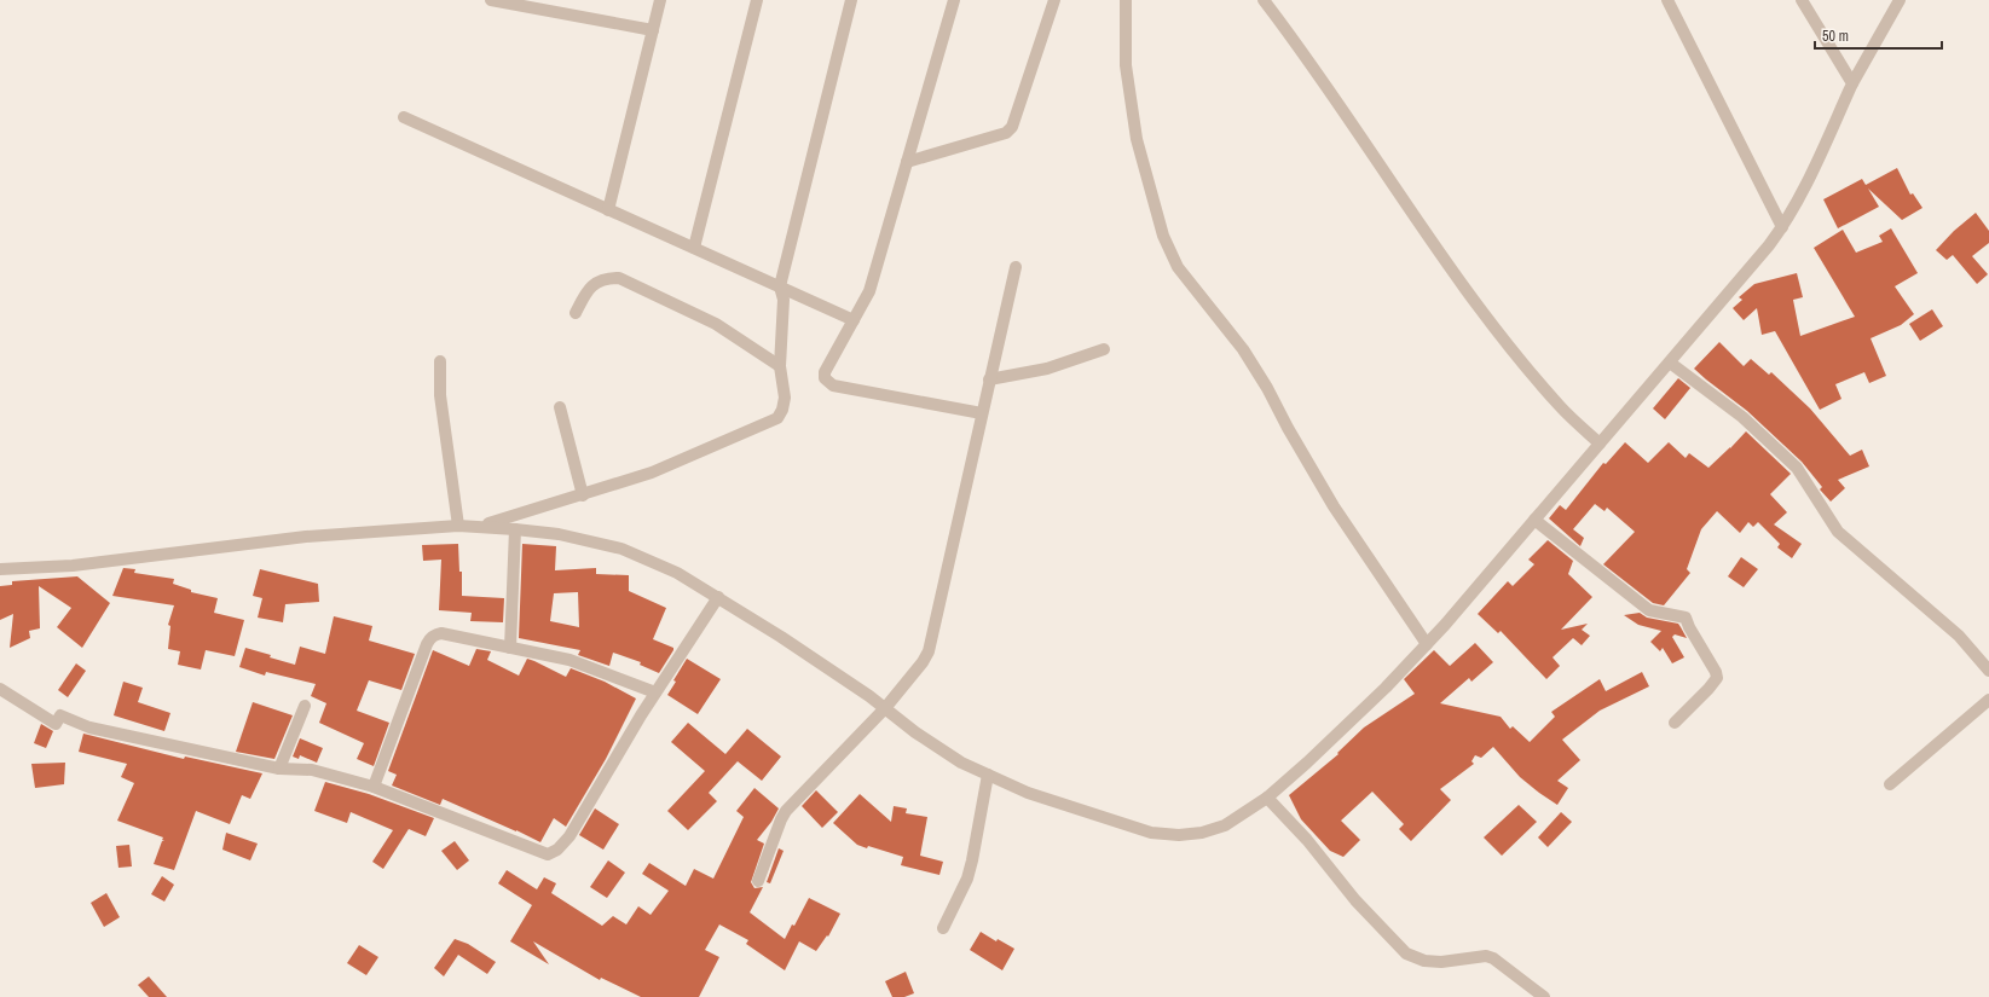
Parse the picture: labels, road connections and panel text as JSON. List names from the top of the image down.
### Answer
{
  "scale_bar": "50 m"
}
